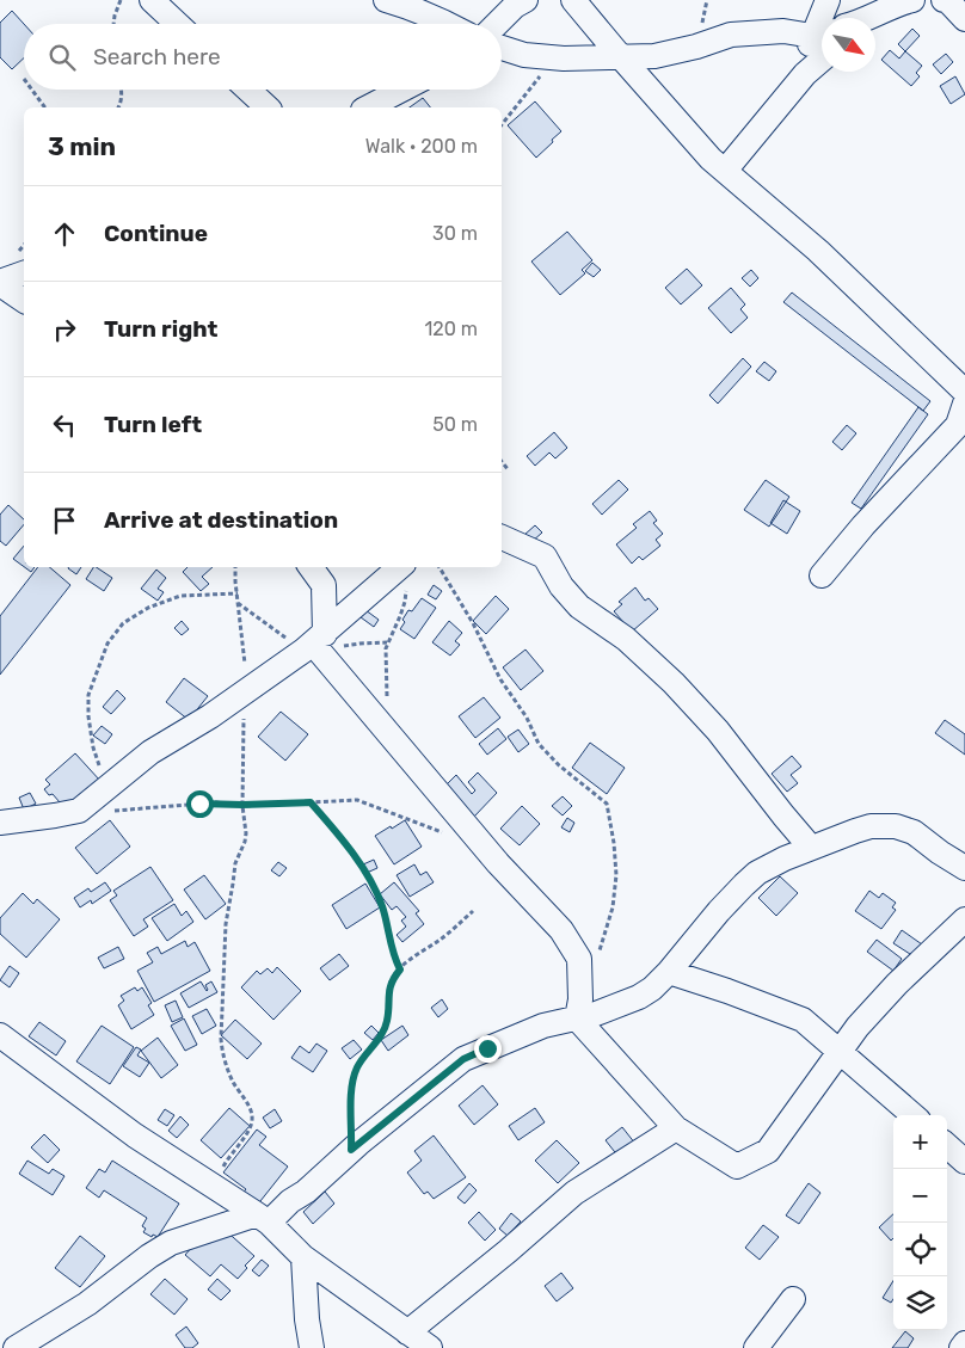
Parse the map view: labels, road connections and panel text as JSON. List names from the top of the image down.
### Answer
{
  "north": "bottom right",
  "page": {
    "search": "Search here",
    "heading": ["3 min", "Walk · 200 m"],
    "list": [
      ["Continue", "30 m"],
      ["Turn right", "120 m"],
      ["Turn left", "50 m"],
      "Arrive at destination"
    ],
    "map_buttons": ["+", "−"]
  }
}
